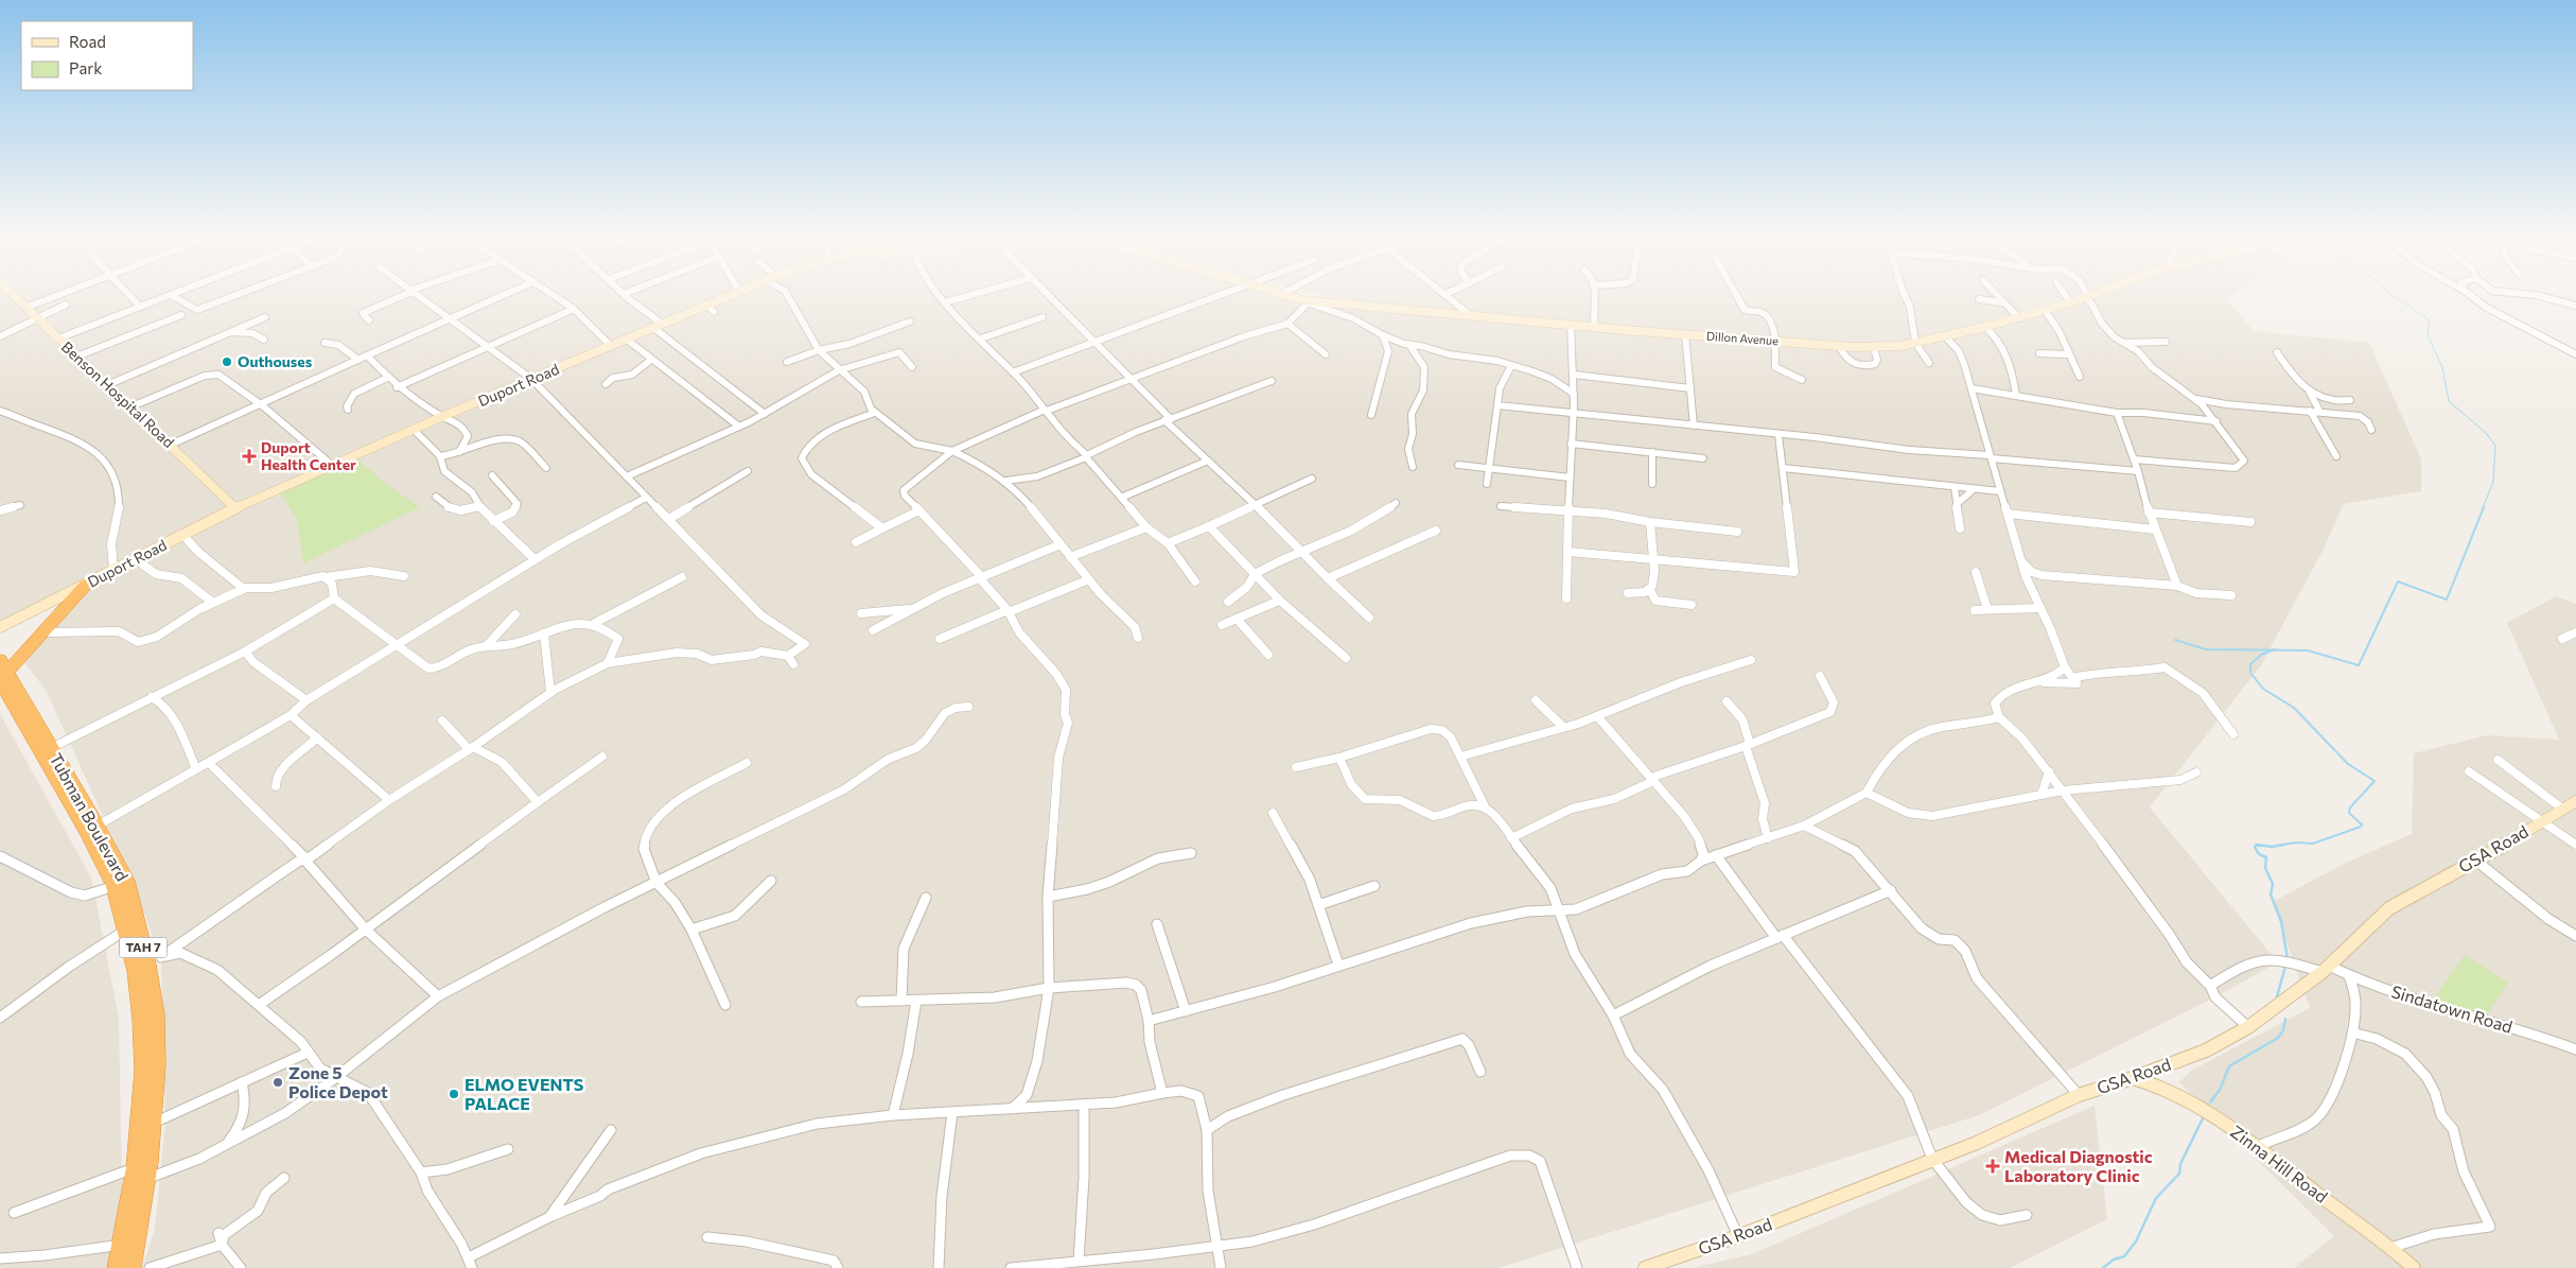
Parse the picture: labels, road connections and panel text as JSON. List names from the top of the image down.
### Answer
{
  "streets": {
    "highway": ["Tubman Boulevard", "TAH 7"],
    "street": [
      "Dillon Avenue",
      "Duport Road",
      "Benson Hospital Road",
      "GSA Road",
      "Sindatown Road",
      "Zinna Hill Road"
    ]
  },
  "crossings": [
    ["Duport Road", "Benson Hospital Road"],
    ["GSA Road", "Sindatown Road"],
    ["GSA Road", "Zinna Hill Road"]
  ],
  "places": {
    "other": ["Outhouses", "Zone 5 Police Depot", "ELMO EVENTS PALACE"],
    "health": ["Duport Health Center", "Medical Diagnostic Laboratory Clinic"]
  },
  "legend": ["Road", "Park"]
}
